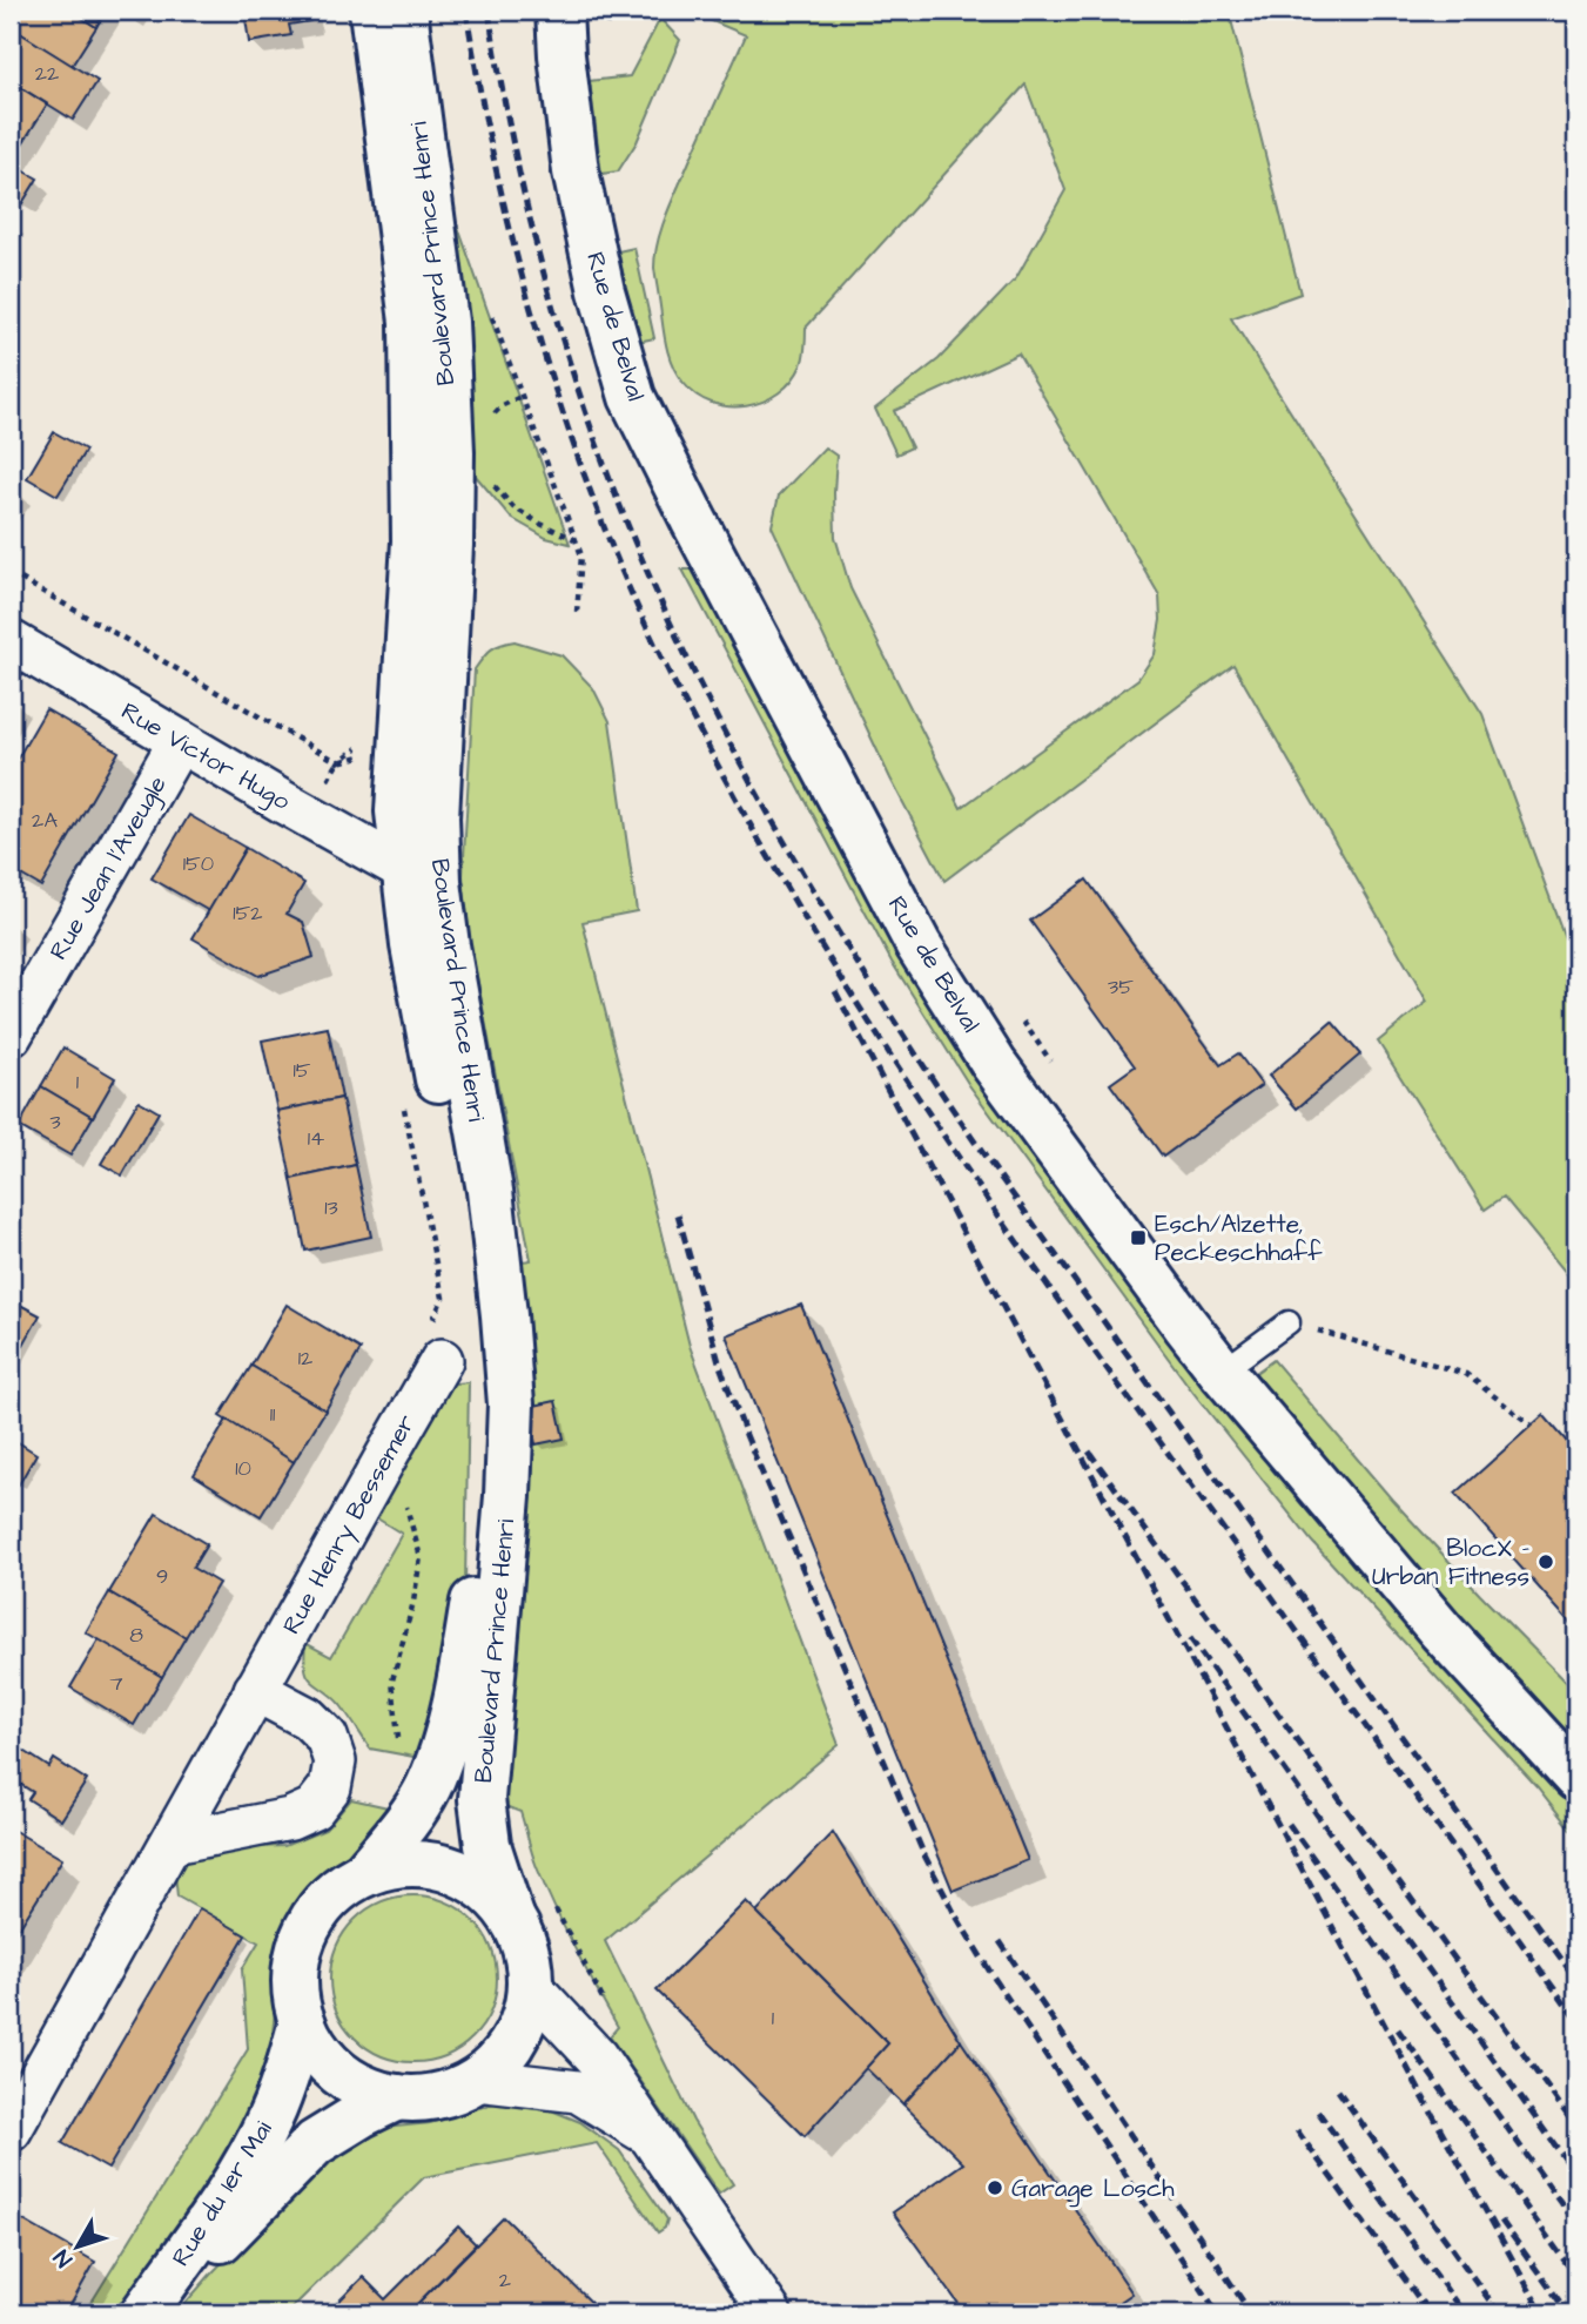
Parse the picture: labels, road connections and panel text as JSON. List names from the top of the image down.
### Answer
{
  "streets": {
    "main road": ["Boulevard Prince Henri", "Rue de Belval", "Rue du 1er Mai"],
    "street": ["Rue Victor Hugo", "Rue Jean l'Aveugle", "Rue Henry Bessemer"]
  },
  "crossings": [
    ["Boulevard Prince Henri", "Rue Victor Hugo"],
    ["Boulevard Prince Henri", "Rue du 1er Mai"],
    ["Rue Victor Hugo", "Rue Jean l'Aveugle"]
  ],
  "places": {
    "transit": ["Esch/Alzette, Peckeschhaff"],
    "other": ["BlocX - Urban Fitness", "Garage Losch"]
  },
  "house_numbers": [
    "22",
    "2A",
    "150",
    "152",
    "35",
    "15",
    "1",
    "3",
    "14",
    "13",
    "12",
    "11",
    "10",
    "9",
    "8",
    "7",
    "1",
    "2"
  ],
  "north": "bottom left"
}
